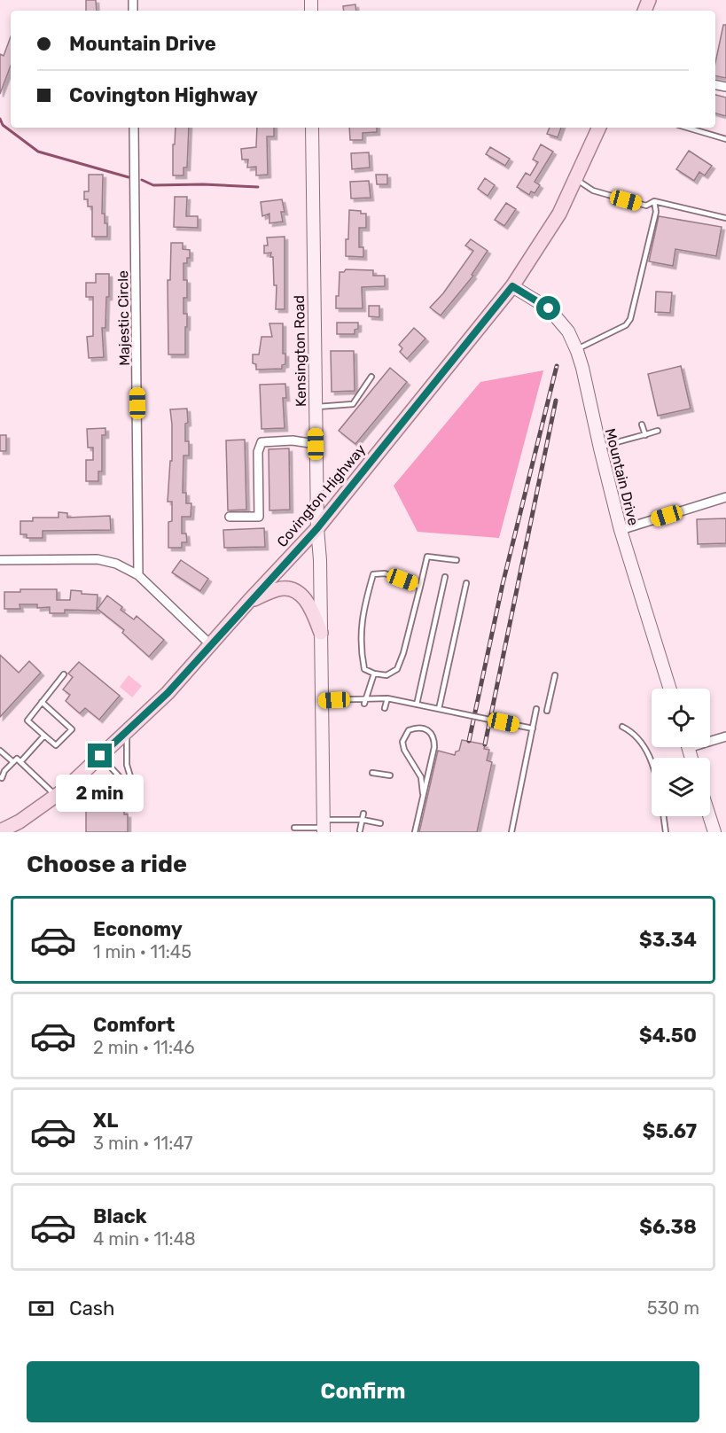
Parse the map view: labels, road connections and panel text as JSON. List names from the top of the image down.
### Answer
{
  "streets": {
    "main road": ["Covington Highway"],
    "street": ["Majestic Circle", "Kensington Road", "Mountain Drive"]
  },
  "crossings": [
    ["Kensington Road", "Covington Highway"],
    ["Mountain Drive", "Covington Highway"]
  ],
  "page": {
    "banner": ["Mountain Drive", "Covington Highway"],
    "bubble": "2 min",
    "heading": "Choose a ride",
    "list": [
      {
        "name": "Economy",
        "note": "1 min · 11:45",
        "value": "$3.34"
      },
      {
        "name": "Comfort",
        "note": "2 min · 11:46",
        "value": "$4.50"
      },
      {
        "name": "XL",
        "note": "3 min · 11:47",
        "value": "$5.67"
      },
      {
        "name": "Black",
        "note": "4 min · 11:48",
        "value": "$6.38"
      }
    ],
    "pay": ["Cash", "530 m"],
    "buttons": "Confirm"
  }
}
